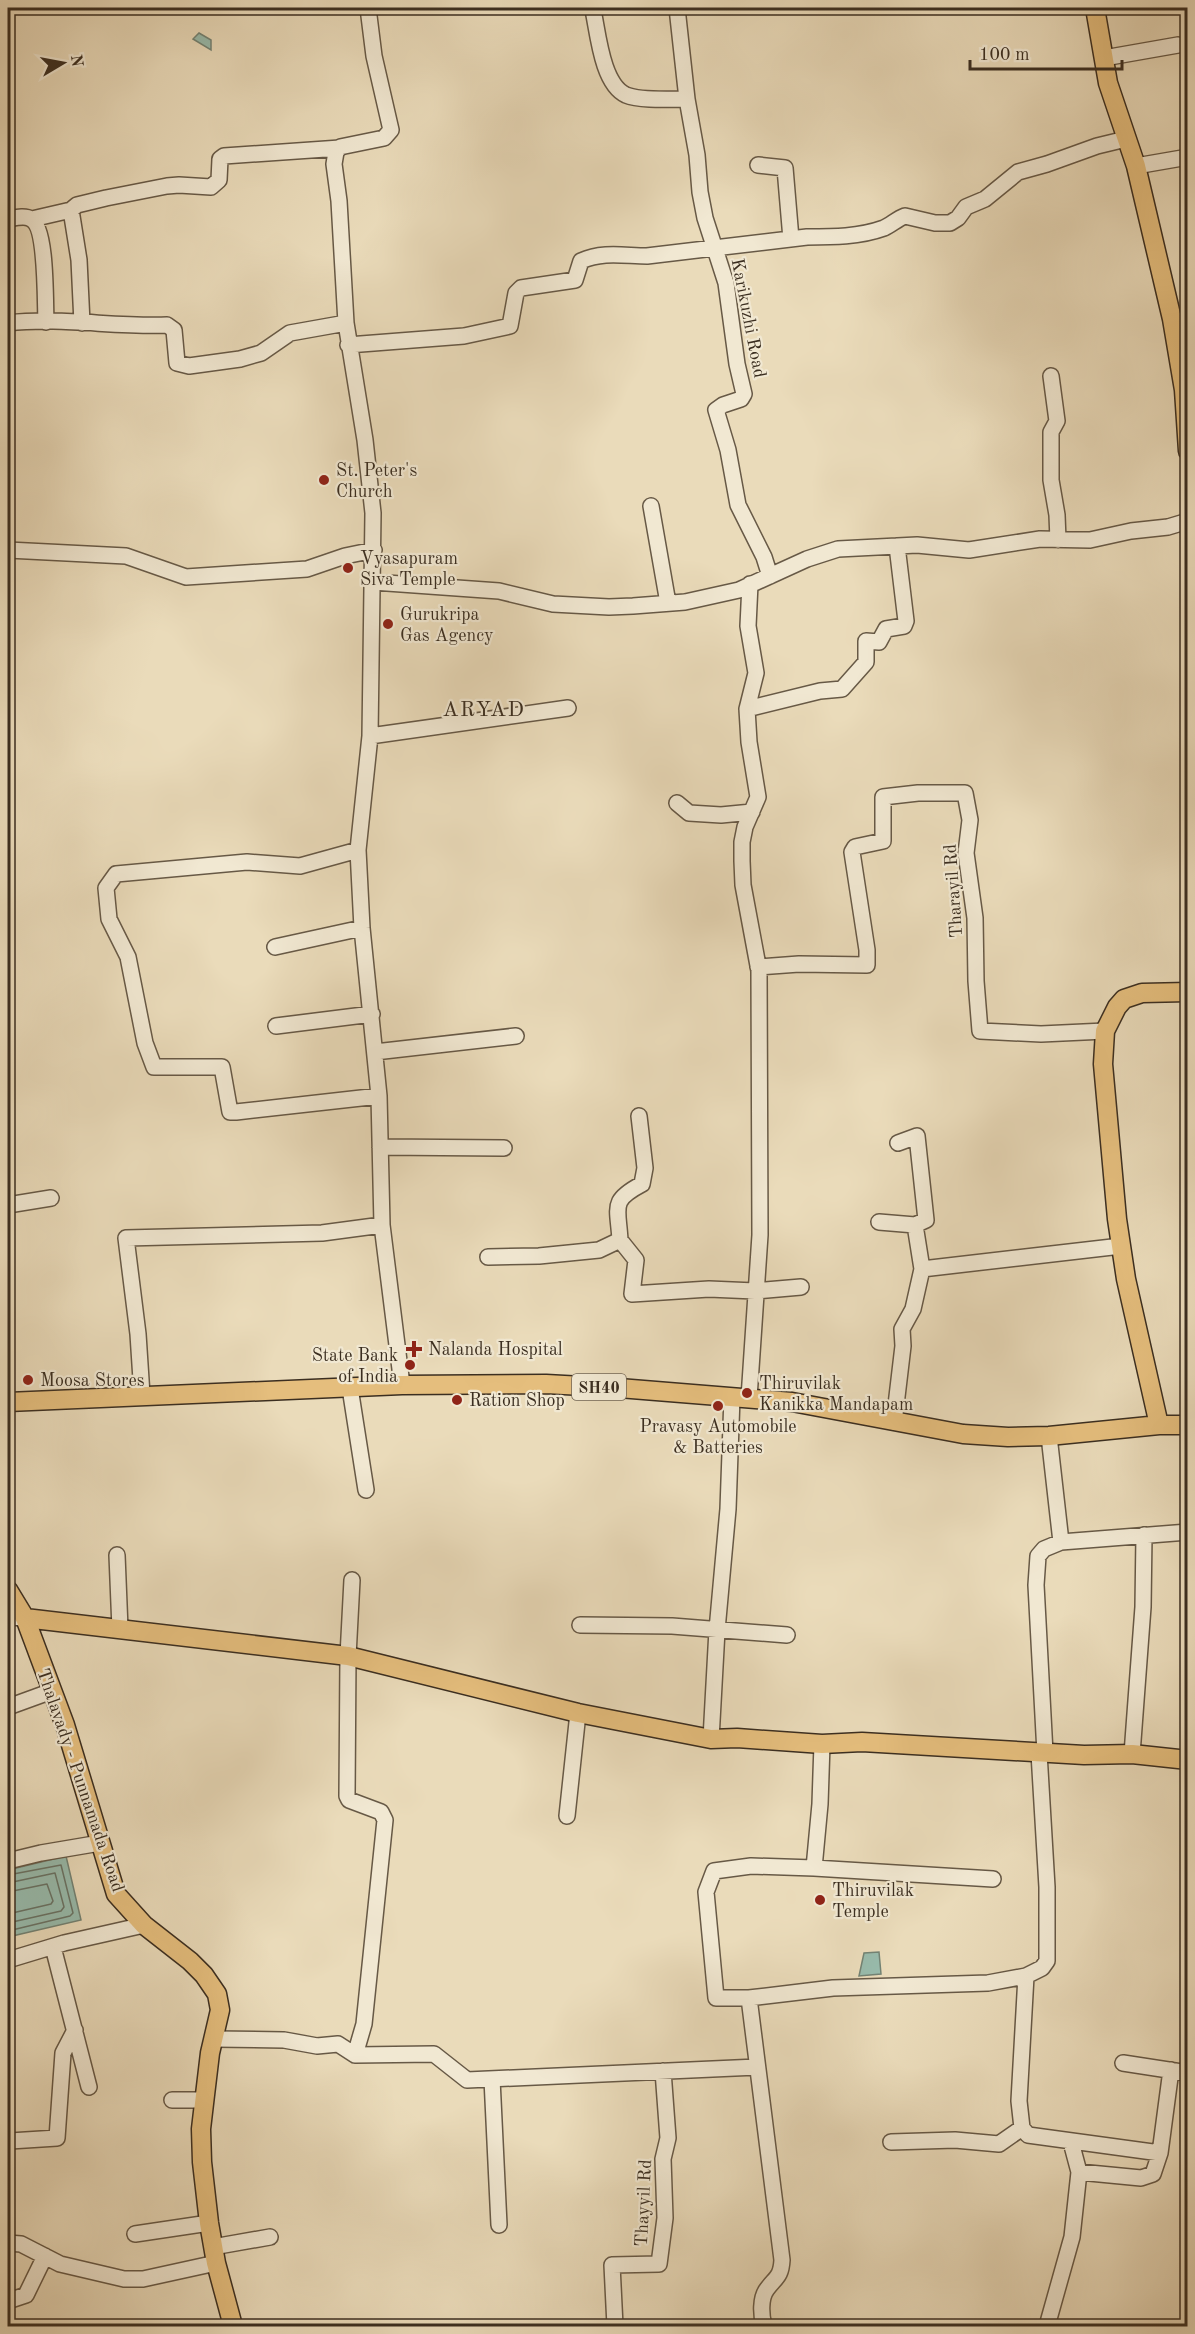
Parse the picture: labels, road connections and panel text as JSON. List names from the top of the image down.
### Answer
{
  "streets": {
    "main road": ["SH40", "Thalavady - Punnamada Road"],
    "street": ["Karikuzhi Road", "Tharayil Rd", "Thayyil Rd"]
  },
  "districts": ["ARYAD"],
  "places": {
    "other": [
      "St. Peter's Church",
      "Vyasapuram Siva Temple",
      "Gurukripa Gas Agency",
      "State Bank of India",
      "Moosa Stores",
      "Thiruvilak Kanikka Mandapam",
      "Ration Shop",
      "Pravasy Automobile & Batteries",
      "Thiruvilak Temple"
    ],
    "health": ["Nalanda Hospital"]
  },
  "scale_bar": "100 m",
  "north": "right"
}
